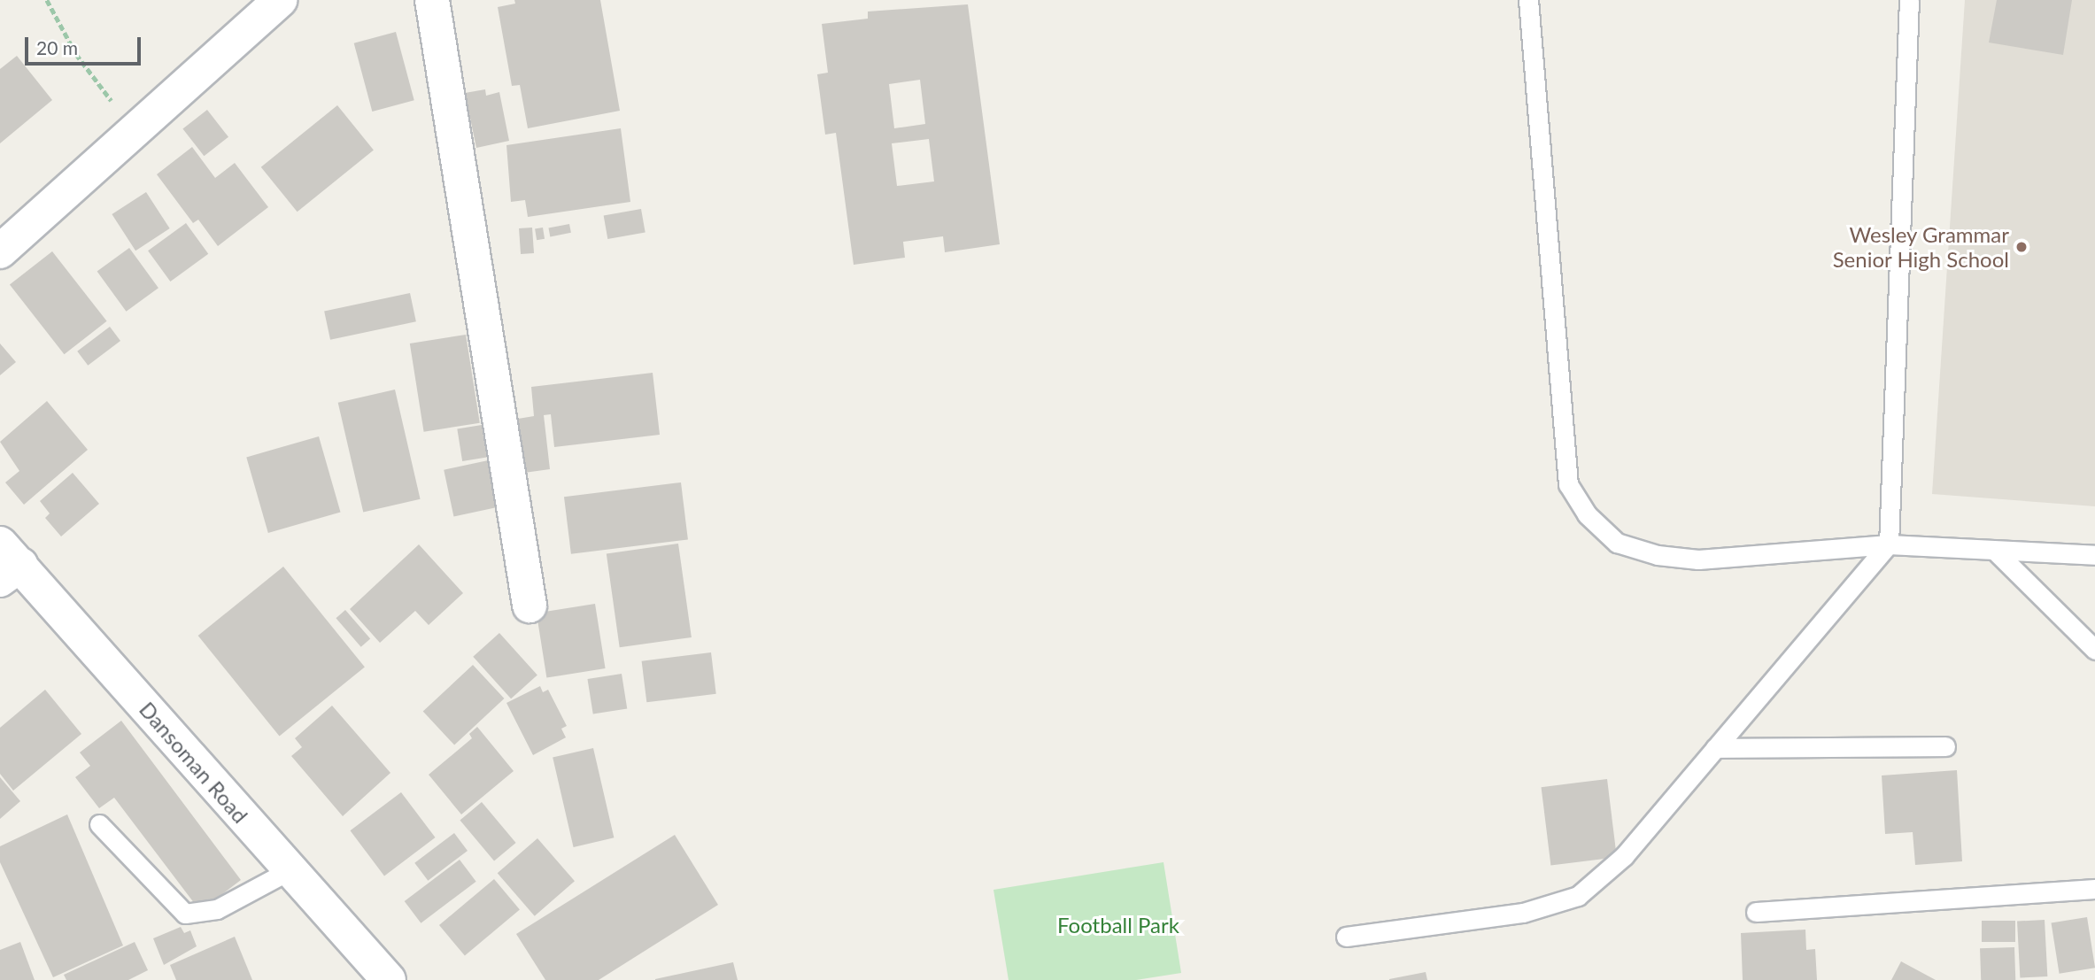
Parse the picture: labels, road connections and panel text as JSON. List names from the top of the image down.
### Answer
{
  "streets": {
    "street": ["Dansoman Road"]
  },
  "parks": ["Football Park"],
  "places": ["Wesley Grammar Senior High School"],
  "scale_bar": "20 m"
}
